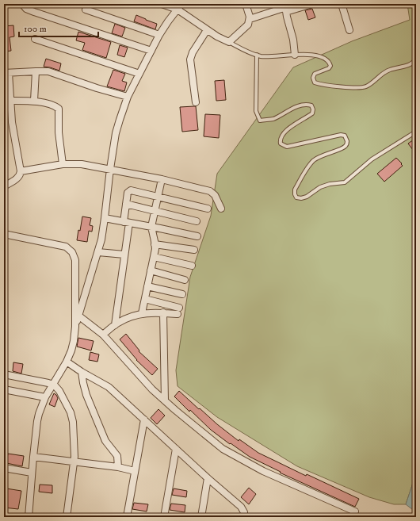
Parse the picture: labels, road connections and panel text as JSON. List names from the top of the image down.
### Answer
{
  "scale_bar": "100 m"
}
